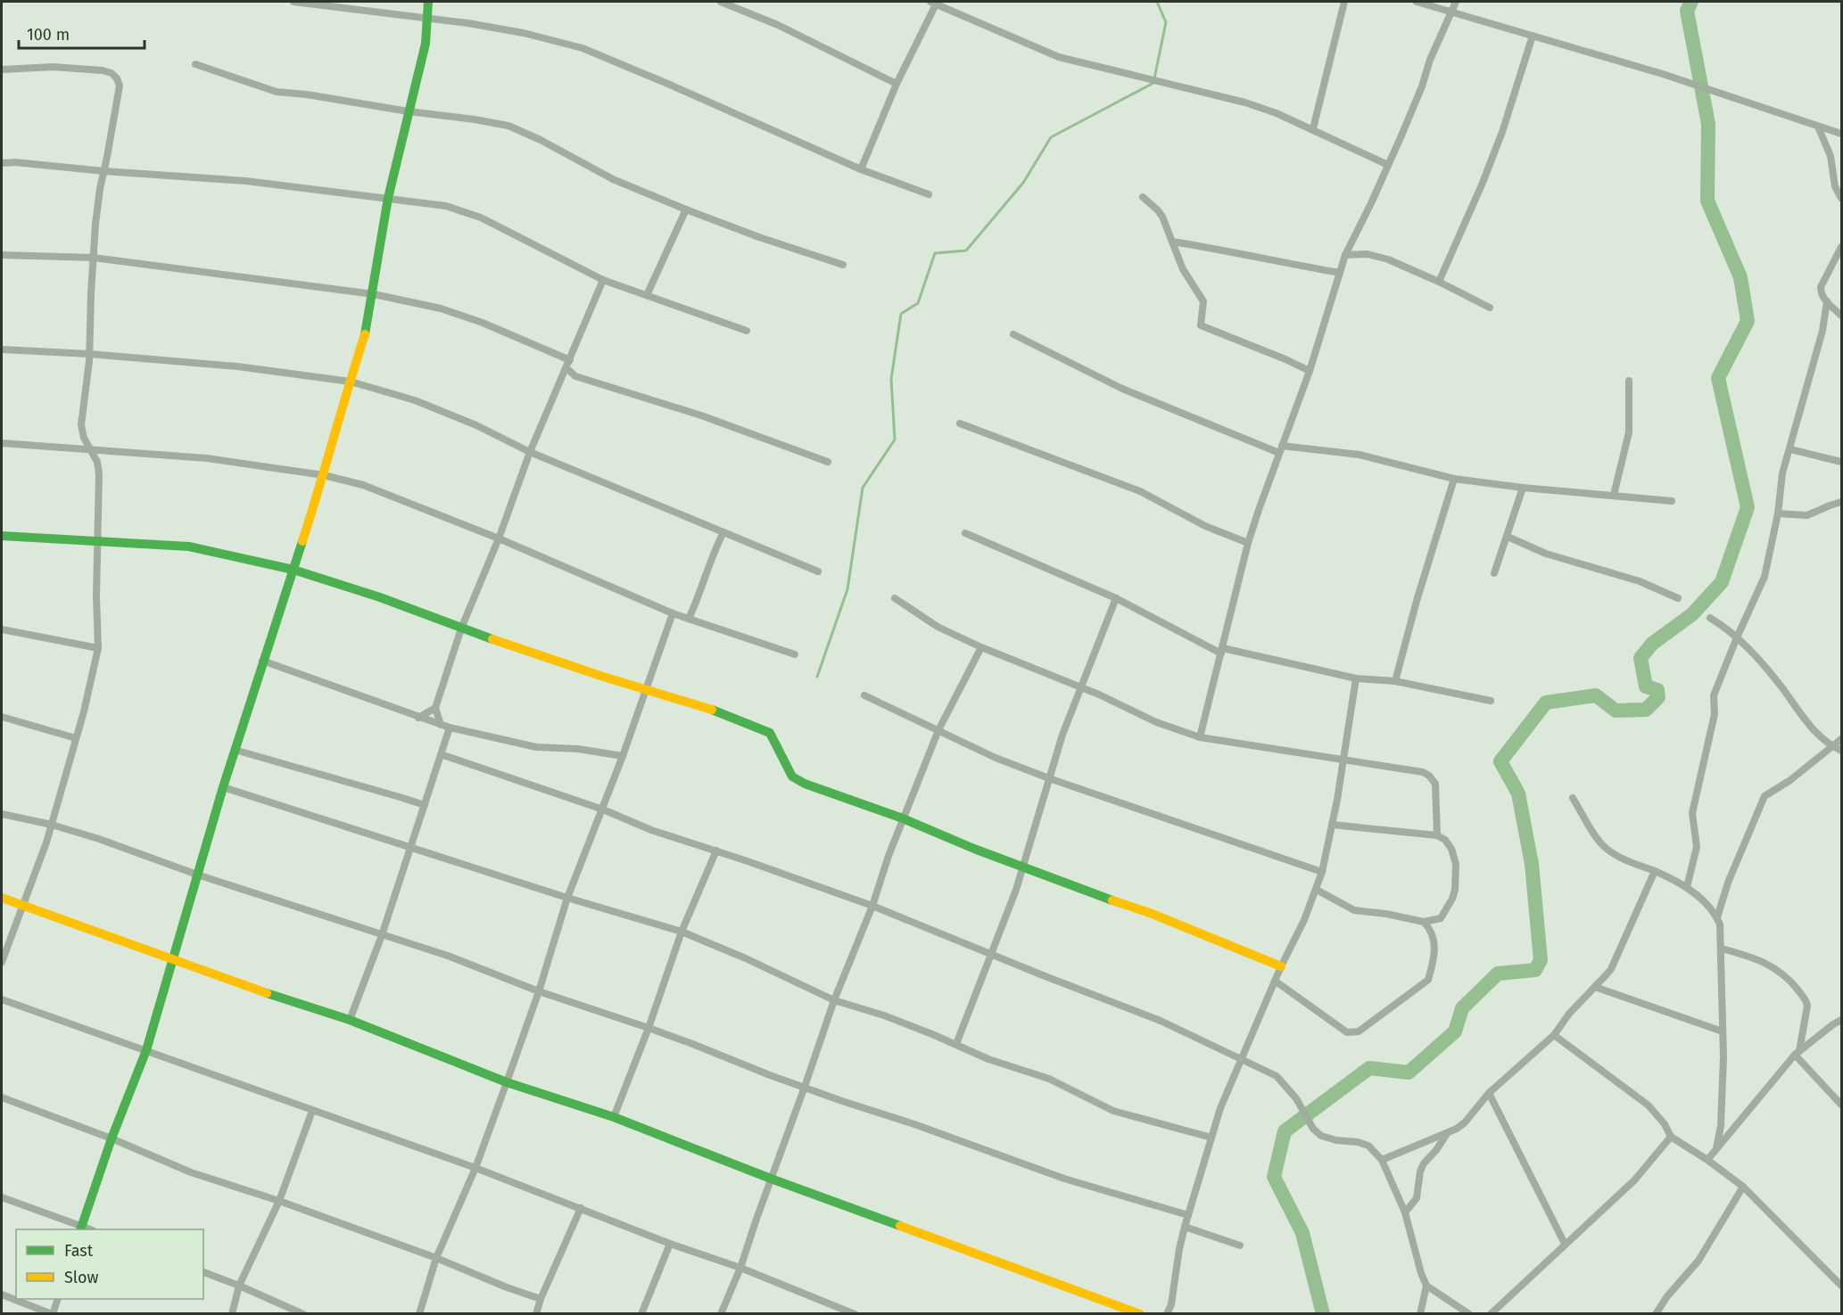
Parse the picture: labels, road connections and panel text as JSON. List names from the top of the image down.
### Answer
{
  "legend": ["Fast", "Slow"],
  "scale_bar": "100 m"
}
